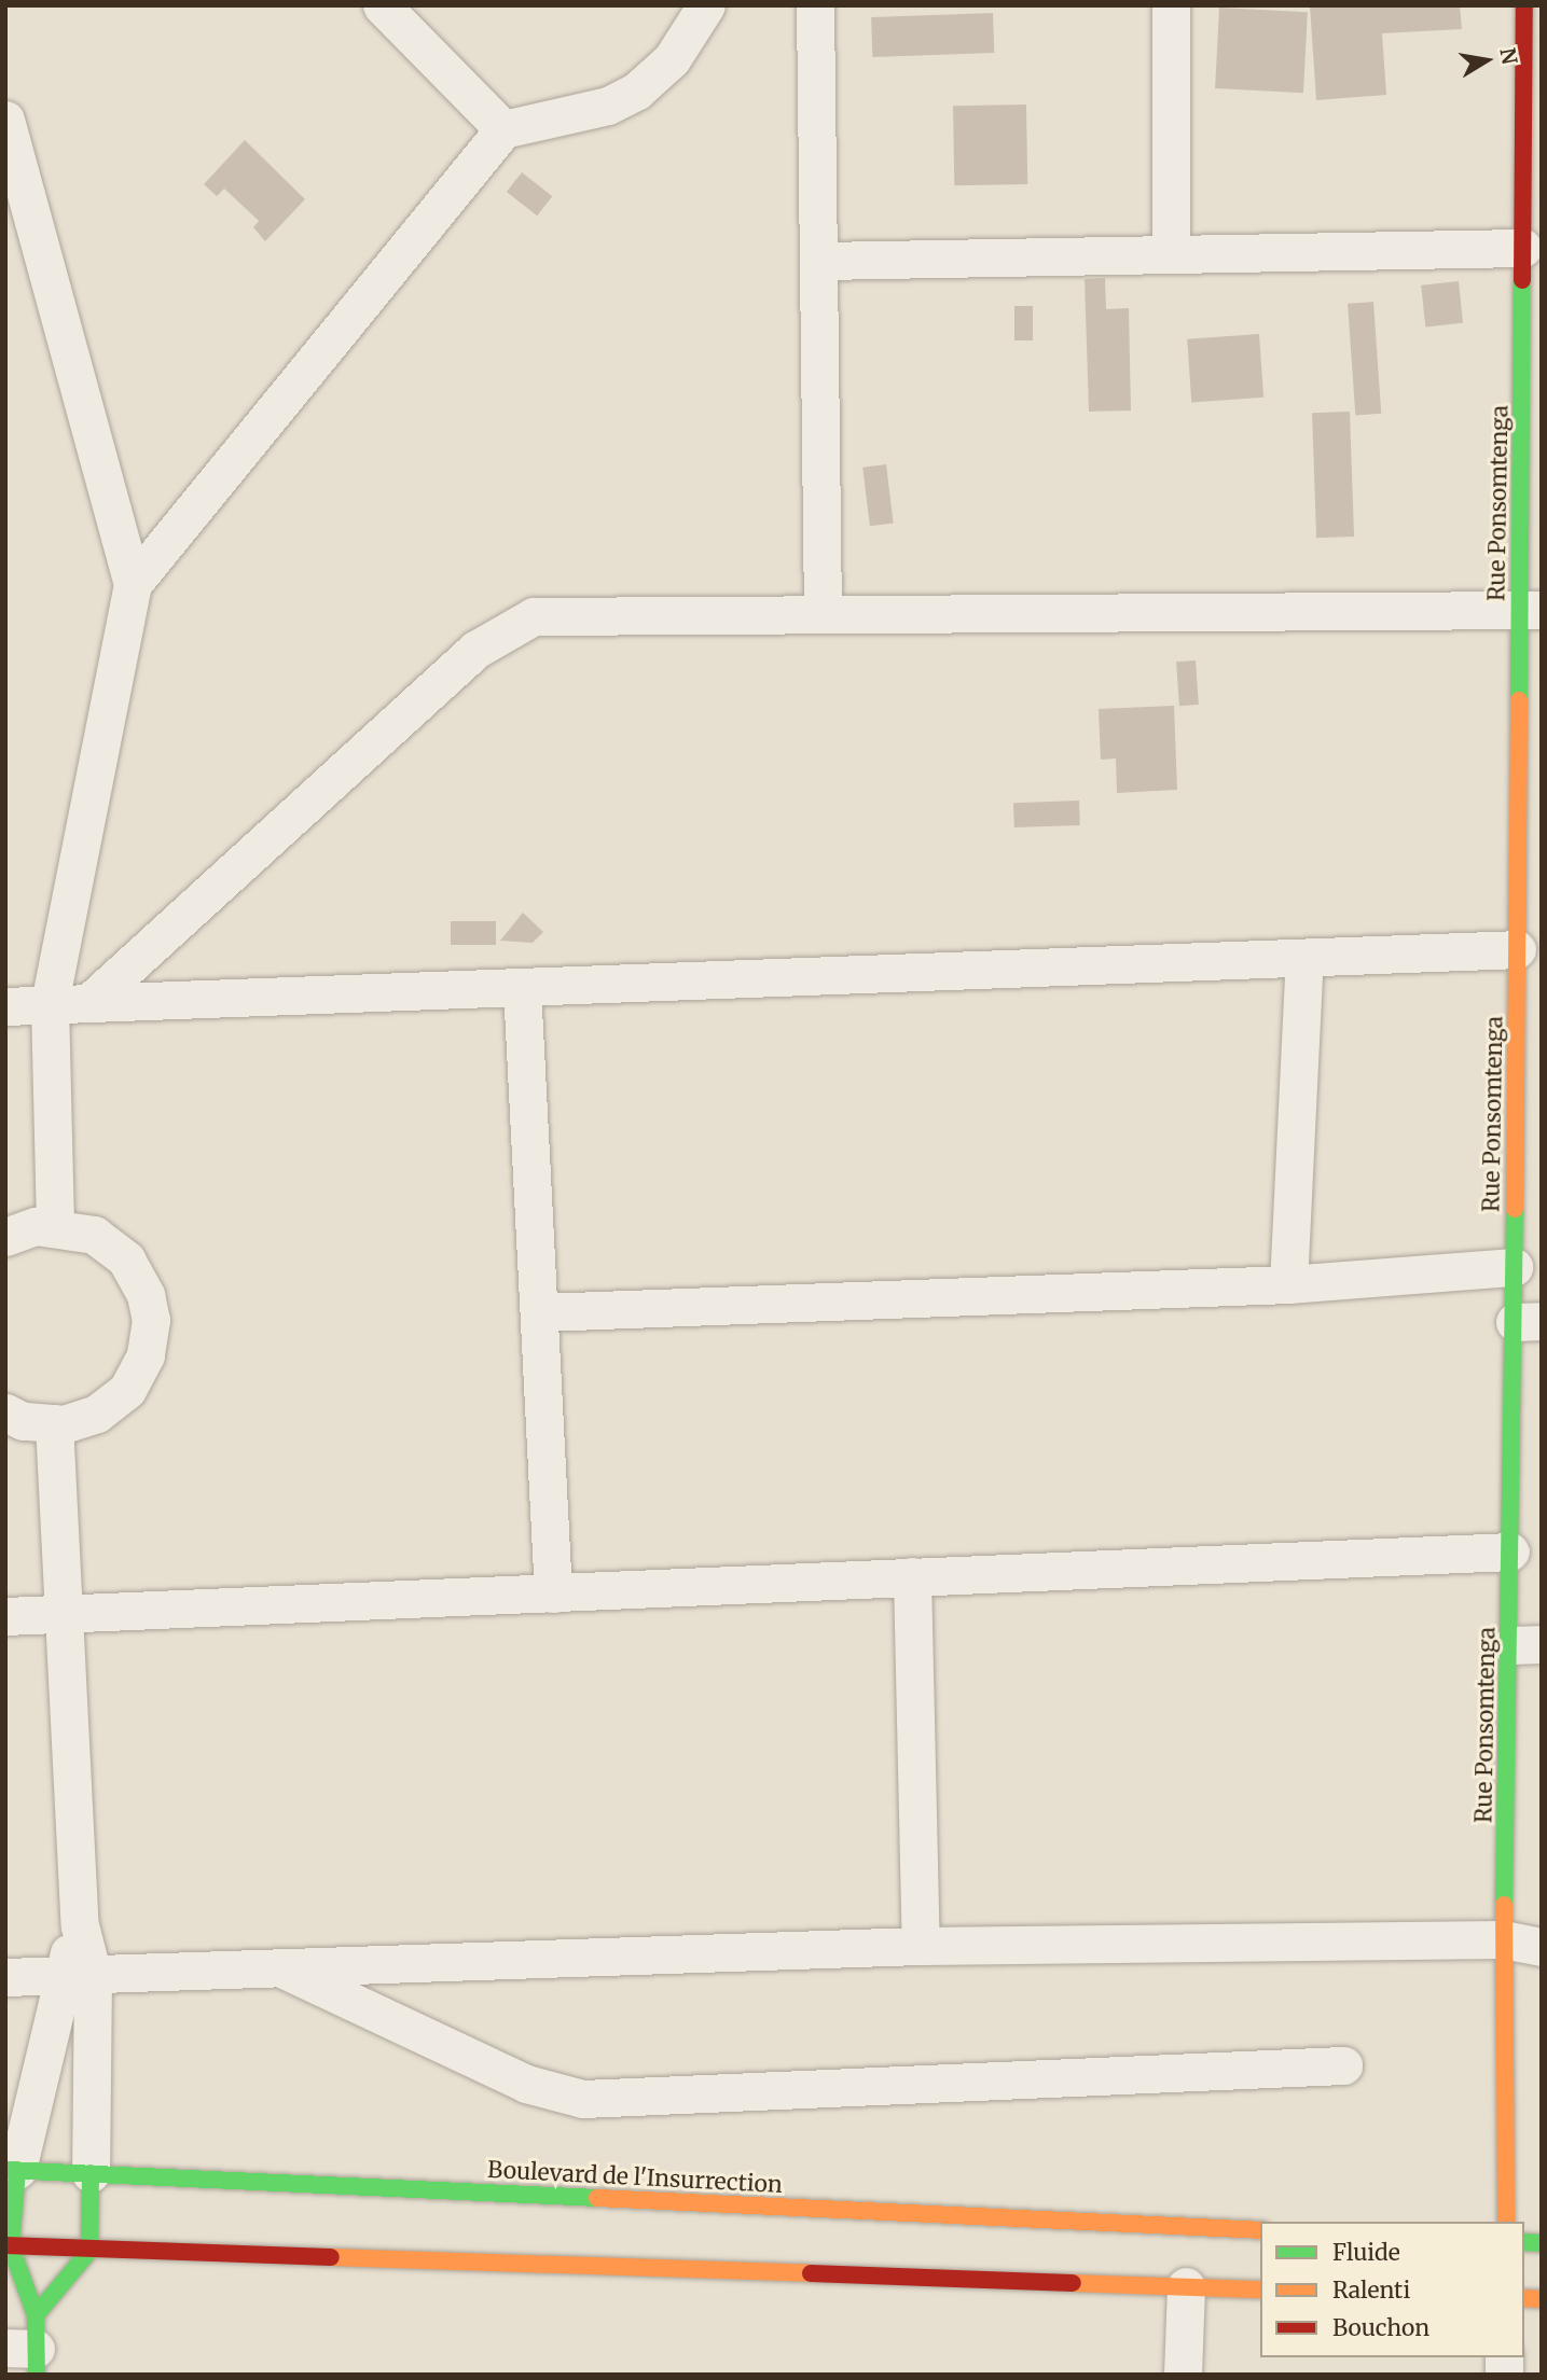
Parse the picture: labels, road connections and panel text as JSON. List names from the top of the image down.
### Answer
{
  "streets": {
    "street": ["Rue Ponsomtenga", "Boulevard de l'Insurrection"]
  },
  "legend": ["Fluide", "Ralenti", "Bouchon"],
  "north": "right"
}
